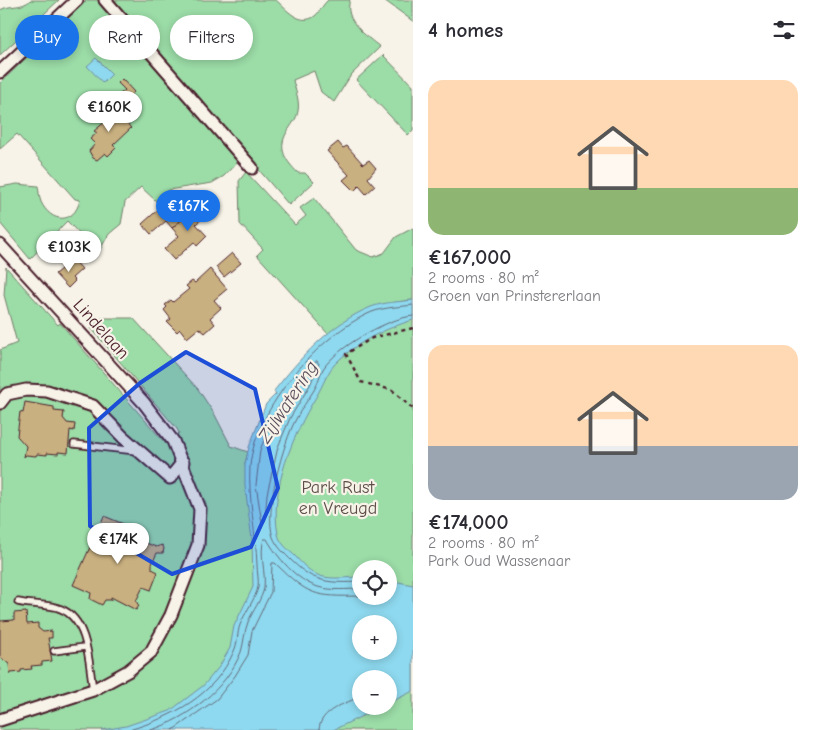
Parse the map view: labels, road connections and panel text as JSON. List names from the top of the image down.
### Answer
{
  "streets": {
    "street": ["Lindelaan"]
  },
  "water": ["Zijlwatering"],
  "parks": ["Park Rust en Vreugd"],
  "page": {
    "heading": "4 homes",
    "chip": ["Buy", "Rent", "Filters"],
    "list": [
      {
        "name": "€167,000",
        "note": "2 rooms · 80 m² · Groen van Prinstererlaan"
      },
      {
        "name": "€174,000",
        "note": "2 rooms · 80 m² · Park Oud Wassenaar"
      }
    ],
    "price": [
      "€160K",
      "€167K",
      "€103K",
      "€174K"
    ],
    "map_buttons": ["+", "−"]
  }
}
